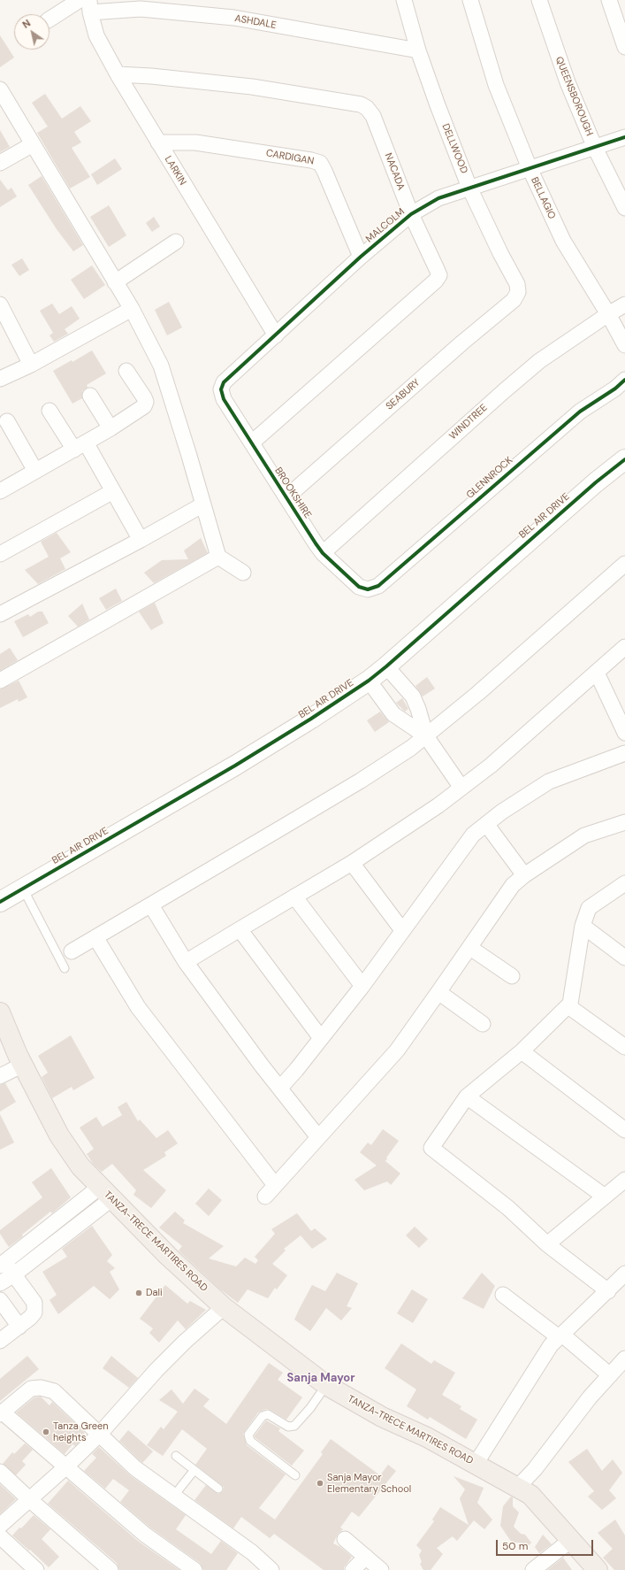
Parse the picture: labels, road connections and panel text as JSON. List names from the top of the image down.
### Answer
{
  "streets": {
    "main road": ["TANZA-TRECE MARTIRES ROAD"],
    "street": [
      "ASHDALE",
      "QUEENSBOROUGH",
      "DELLWOOD",
      "CARDIGAN",
      "LARKIN",
      "NACADA",
      "BELLAGIO",
      "MALCOLM",
      "SEABURY",
      "WINDTREE",
      "GLENNROCK",
      "BROOKSHIRE",
      "BEL AIR DRIVE"
    ]
  },
  "crossings": [
    ["ASHDALE", "DELLWOOD"],
    ["ASHDALE", "LARKIN"],
    ["QUEENSBOROUGH", "MALCOLM"],
    ["DELLWOOD", "MALCOLM"],
    ["DELLWOOD", "SEABURY"],
    ["CARDIGAN", "LARKIN"],
    ["CARDIGAN", "MALCOLM"],
    ["LARKIN", "NACADA"],
    ["LARKIN", "MALCOLM"],
    ["NACADA", "MALCOLM"],
    ["NACADA", "BROOKSHIRE"],
    ["BELLAGIO", "MALCOLM"],
    ["BELLAGIO", "WINDTREE"],
    ["MALCOLM", "BROOKSHIRE"],
    ["SEABURY", "BROOKSHIRE"],
    ["WINDTREE", "BROOKSHIRE"],
    ["GLENNROCK", "BROOKSHIRE"]
  ],
  "districts": ["Sanja Mayor"],
  "places": ["Dali", "Tanza Green heights", "Sanja Mayor Elementary School"],
  "scale_bar": "50 m",
  "north": "top left"
}
